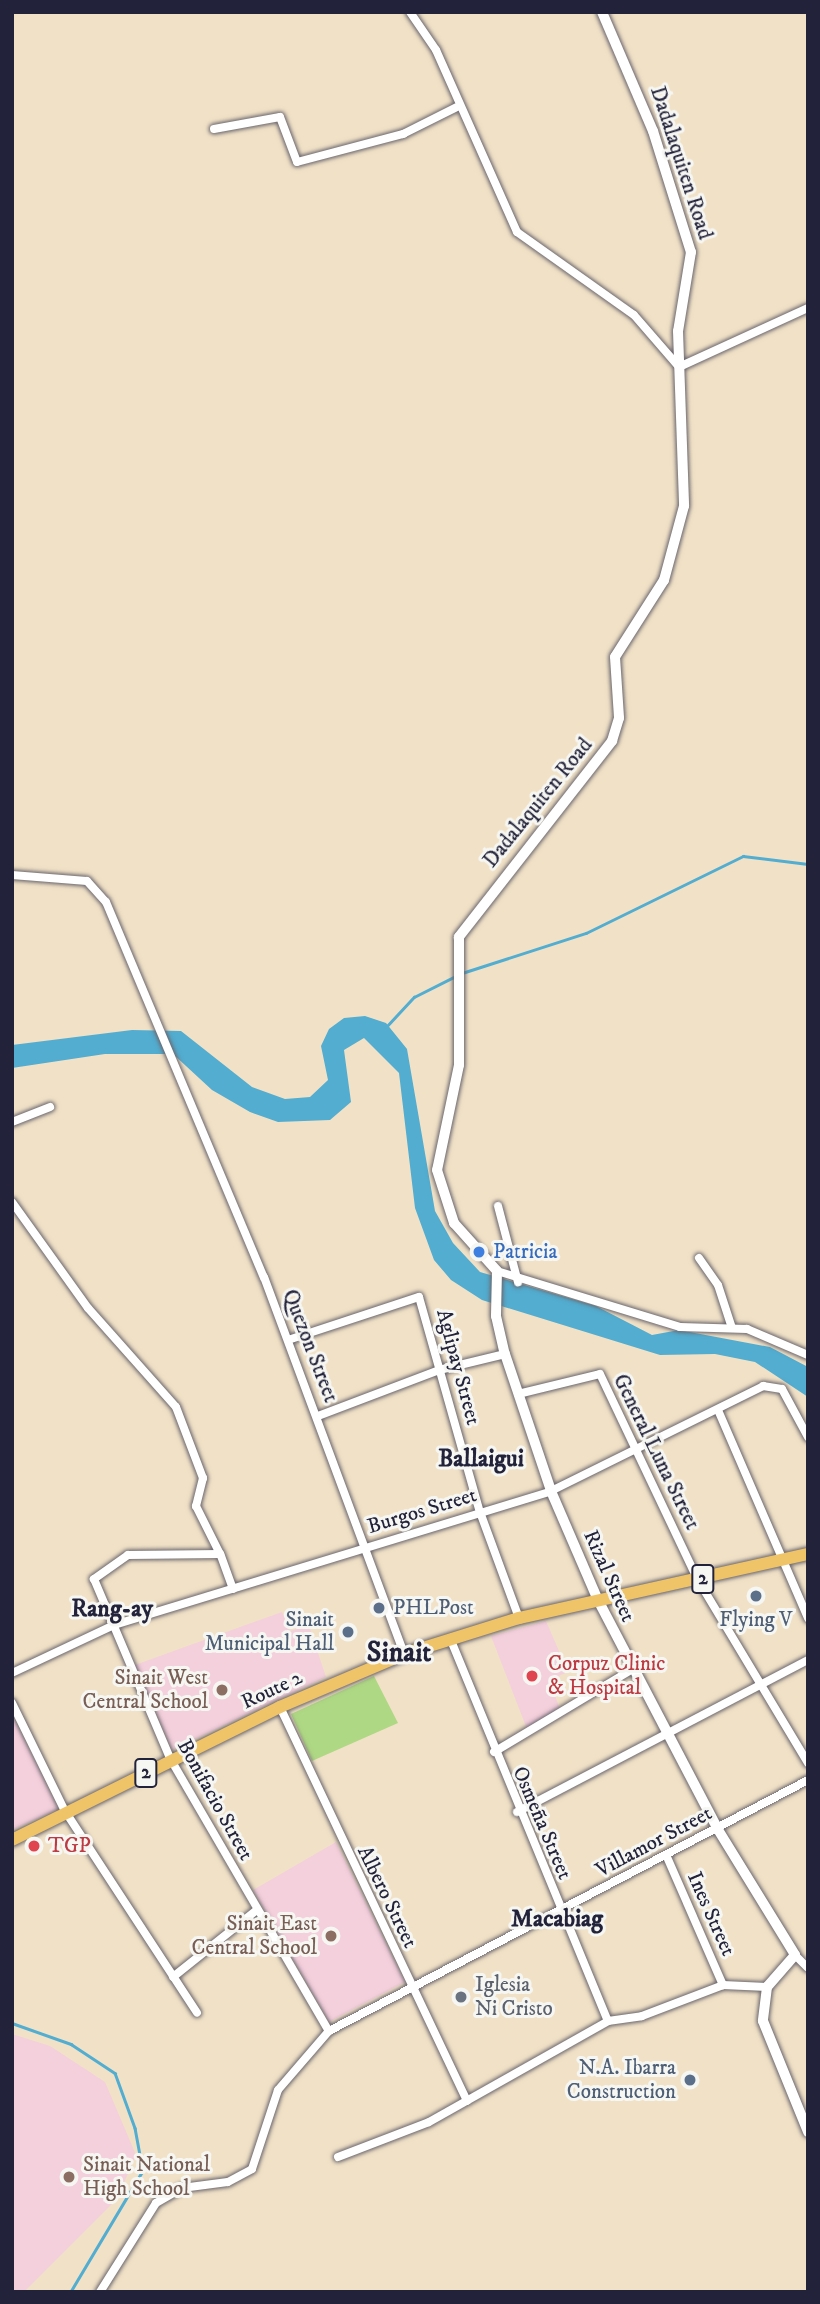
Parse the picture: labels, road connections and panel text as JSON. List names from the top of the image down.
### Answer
{
  "streets": {
    "highway": ["2", "Route 2"],
    "street": [
      "Dadalaquiten Road",
      "Quezon Street",
      "Aglipay Street",
      "General Luna Street",
      "Burgos Street",
      "Rizal Street",
      "Bonifacio Street",
      "Osmeña Street",
      "Villamor Street",
      "Albero Street",
      "Ines Street"
    ]
  },
  "crossings": [
    ["Dadalaquiten Road", "Rizal Street"],
    ["Quezon Street", "Aglipay Street"],
    ["Quezon Street", "Burgos Street"],
    ["Quezon Street", "Route 2"],
    ["Aglipay Street", "Burgos Street"],
    ["Aglipay Street", "Route 2"],
    ["General Luna Street", "Burgos Street"],
    ["General Luna Street", "Rizal Street"],
    ["General Luna Street", "Route 2"],
    ["Burgos Street", "Rizal Street"],
    ["Burgos Street", "Bonifacio Street"],
    ["Rizal Street", "Route 2"],
    ["Rizal Street", "Villamor Street"],
    ["Route 2", "Bonifacio Street"],
    ["Route 2", "Osmeña Street"],
    ["Route 2", "Albero Street"],
    ["Bonifacio Street", "Villamor Street"],
    ["Osmeña Street", "Villamor Street"],
    ["Villamor Street", "Albero Street"],
    ["Villamor Street", "Ines Street"]
  ],
  "districts": [
    "Ballaigui",
    "Rang-ay",
    "Sinait",
    "Macabiag"
  ],
  "places": [
    "Patricia",
    "Flying V",
    "PHLPost",
    "Sinait Municipal Hall",
    "Corpuz Clinic & Hospital",
    "Sinait West Central School",
    "TGP",
    "Sinait East Central School",
    "Iglesia Ni Cristo",
    "N.A. Ibarra Construction",
    "Sinait National High School"
  ]
}
